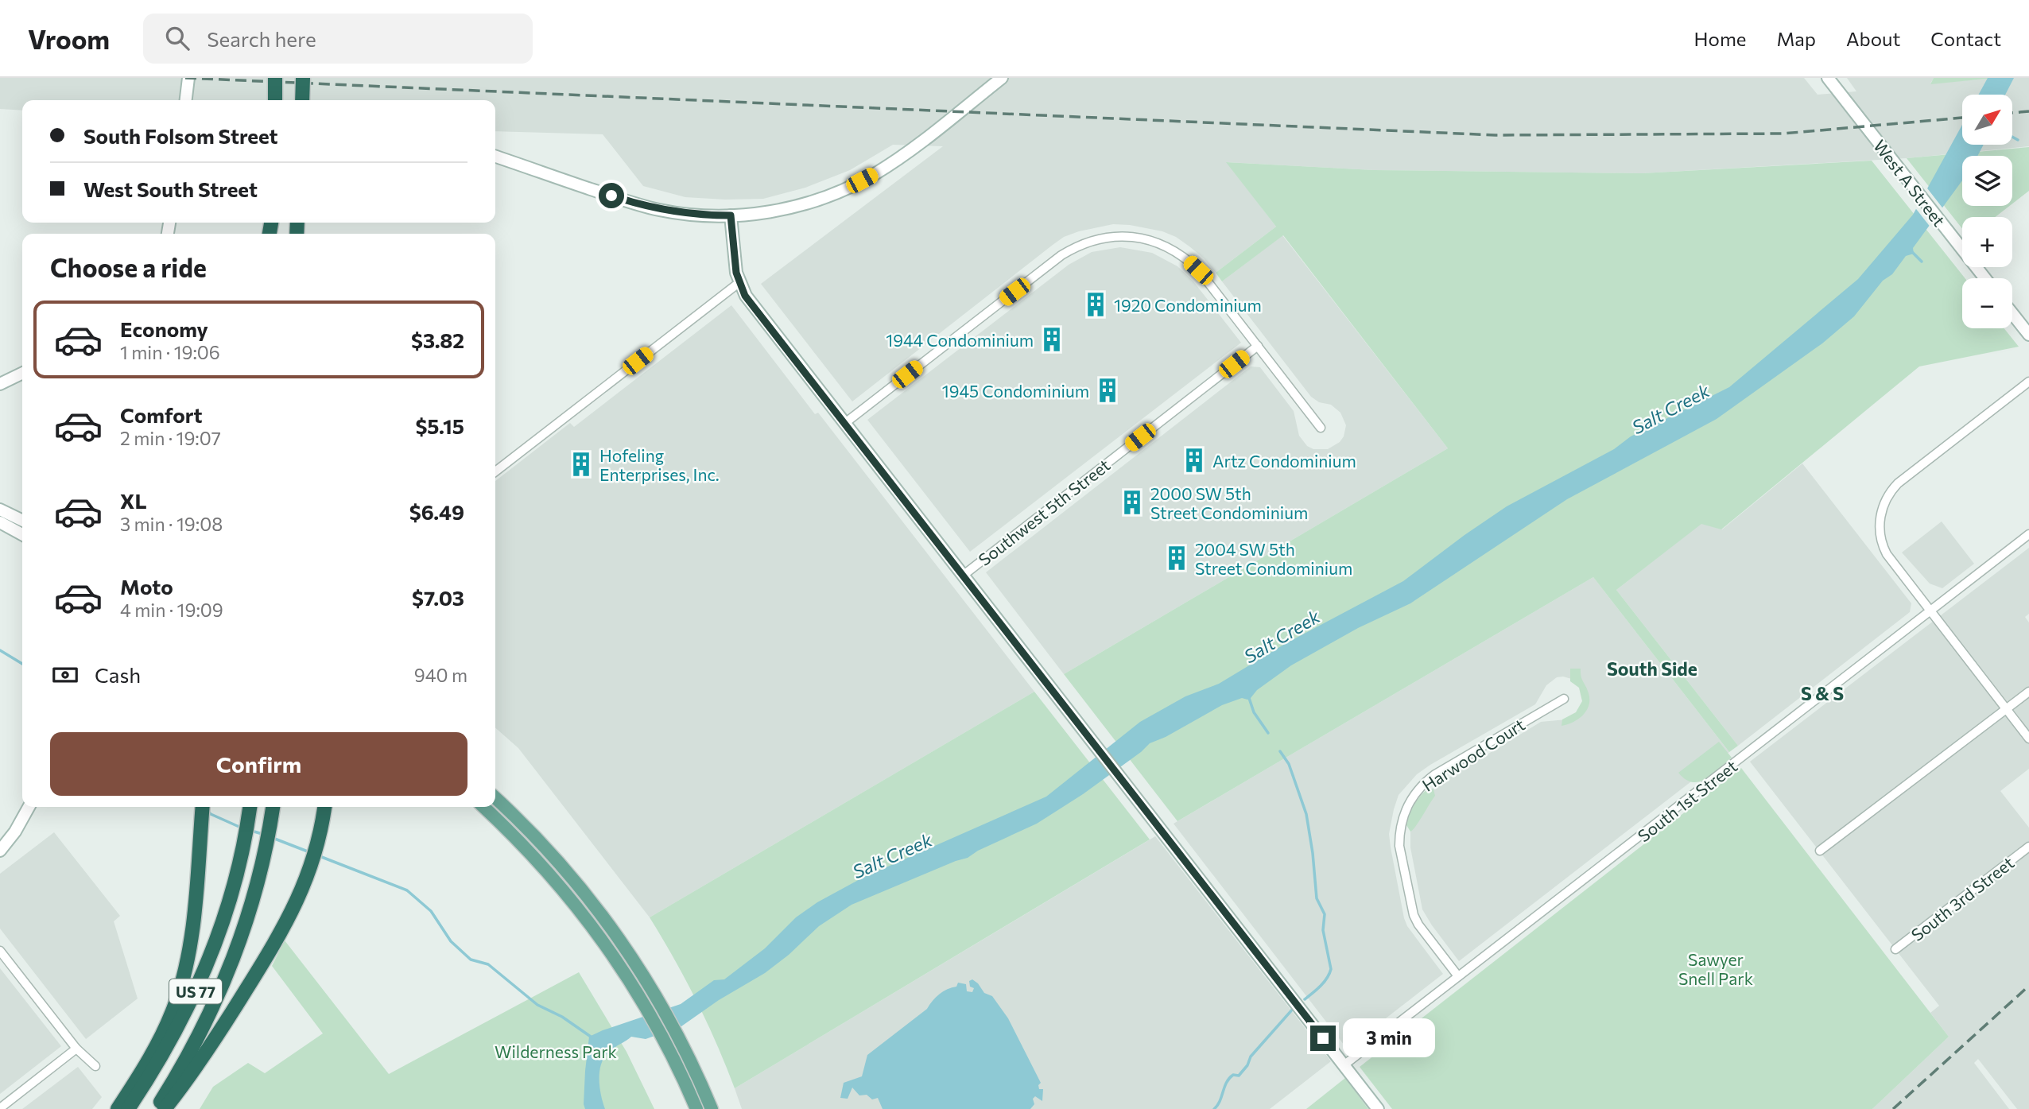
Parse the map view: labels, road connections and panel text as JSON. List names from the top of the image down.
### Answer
{
  "streets": {
    "highway": ["US 77"],
    "street": [
      "West A Street",
      "Southwest 5th Street",
      "Harwood Court",
      "South 1st Street",
      "South 3rd Street"
    ]
  },
  "crossings": [
    ["Harwood Court", "South 1st Street"]
  ],
  "districts": ["South Side", "S & S"],
  "water": ["Salt Creek"],
  "parks": ["Sawyer Snell Park", "Wilderness Park"],
  "places": {
    "building": [
      "1920 Condominium",
      "1944 Condominium",
      "1945 Condominium",
      "Artz Condominium",
      "Hofeling Enterprises, Inc.",
      "2000 SW 5th Street Condominium",
      "2004 SW 5th Street Condominium"
    ]
  },
  "north": "top right",
  "page": {
    "header": "Vroom",
    "search": "Search here",
    "nav": [
      "Home",
      "Map",
      "About",
      "Contact"
    ],
    "map_buttons": ["+", "−"],
    "banner": ["South Folsom Street", "West South Street"],
    "heading": "Choose a ride",
    "list": [
      {
        "name": "Economy",
        "note": "1 min · 19:06",
        "value": "$3.82"
      },
      {
        "name": "Comfort",
        "note": "2 min · 19:07",
        "value": "$5.15"
      },
      {
        "name": "XL",
        "note": "3 min · 19:08",
        "value": "$6.49"
      },
      {
        "name": "Moto",
        "note": "4 min · 19:09",
        "value": "$7.03"
      }
    ],
    "pay": ["Cash", "940 m"],
    "buttons": "Confirm",
    "bubble": "3 min"
  }
}
